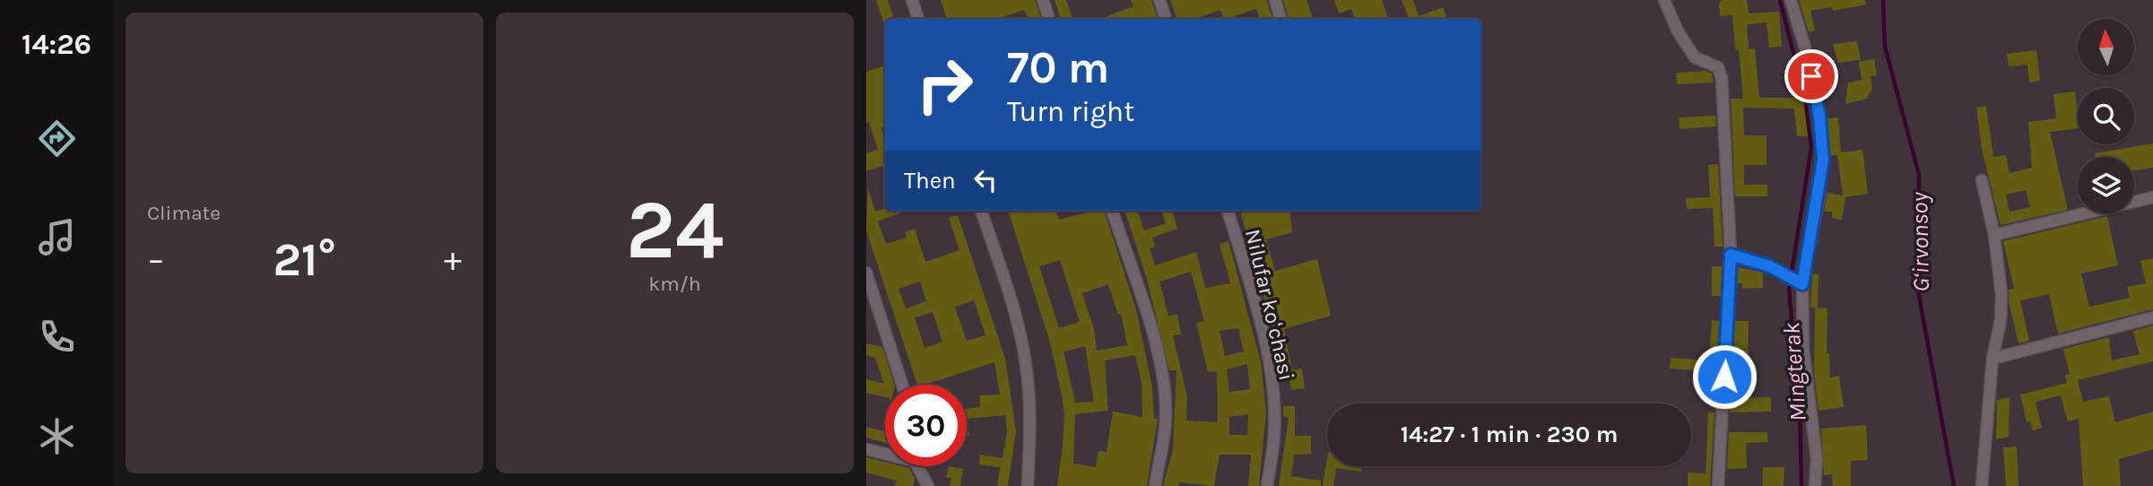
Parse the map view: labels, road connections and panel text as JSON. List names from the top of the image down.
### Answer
{
  "streets": {
    "street": ["Nilufar koʻchasi"]
  },
  "water": ["G‘irvonsoy", "Mingterak"],
  "north": "top",
  "page": {
    "tabs": "14:26",
    "tile": [
      "Climate",
      ["24", "km/h"]
    ],
    "turn": ["70 m", "Turn right"],
    "then": "Then",
    "heat": ["−", "21°", "+"],
    "limit": "30",
    "trip": "14:27 · 1 min · 230 m"
  }
}
